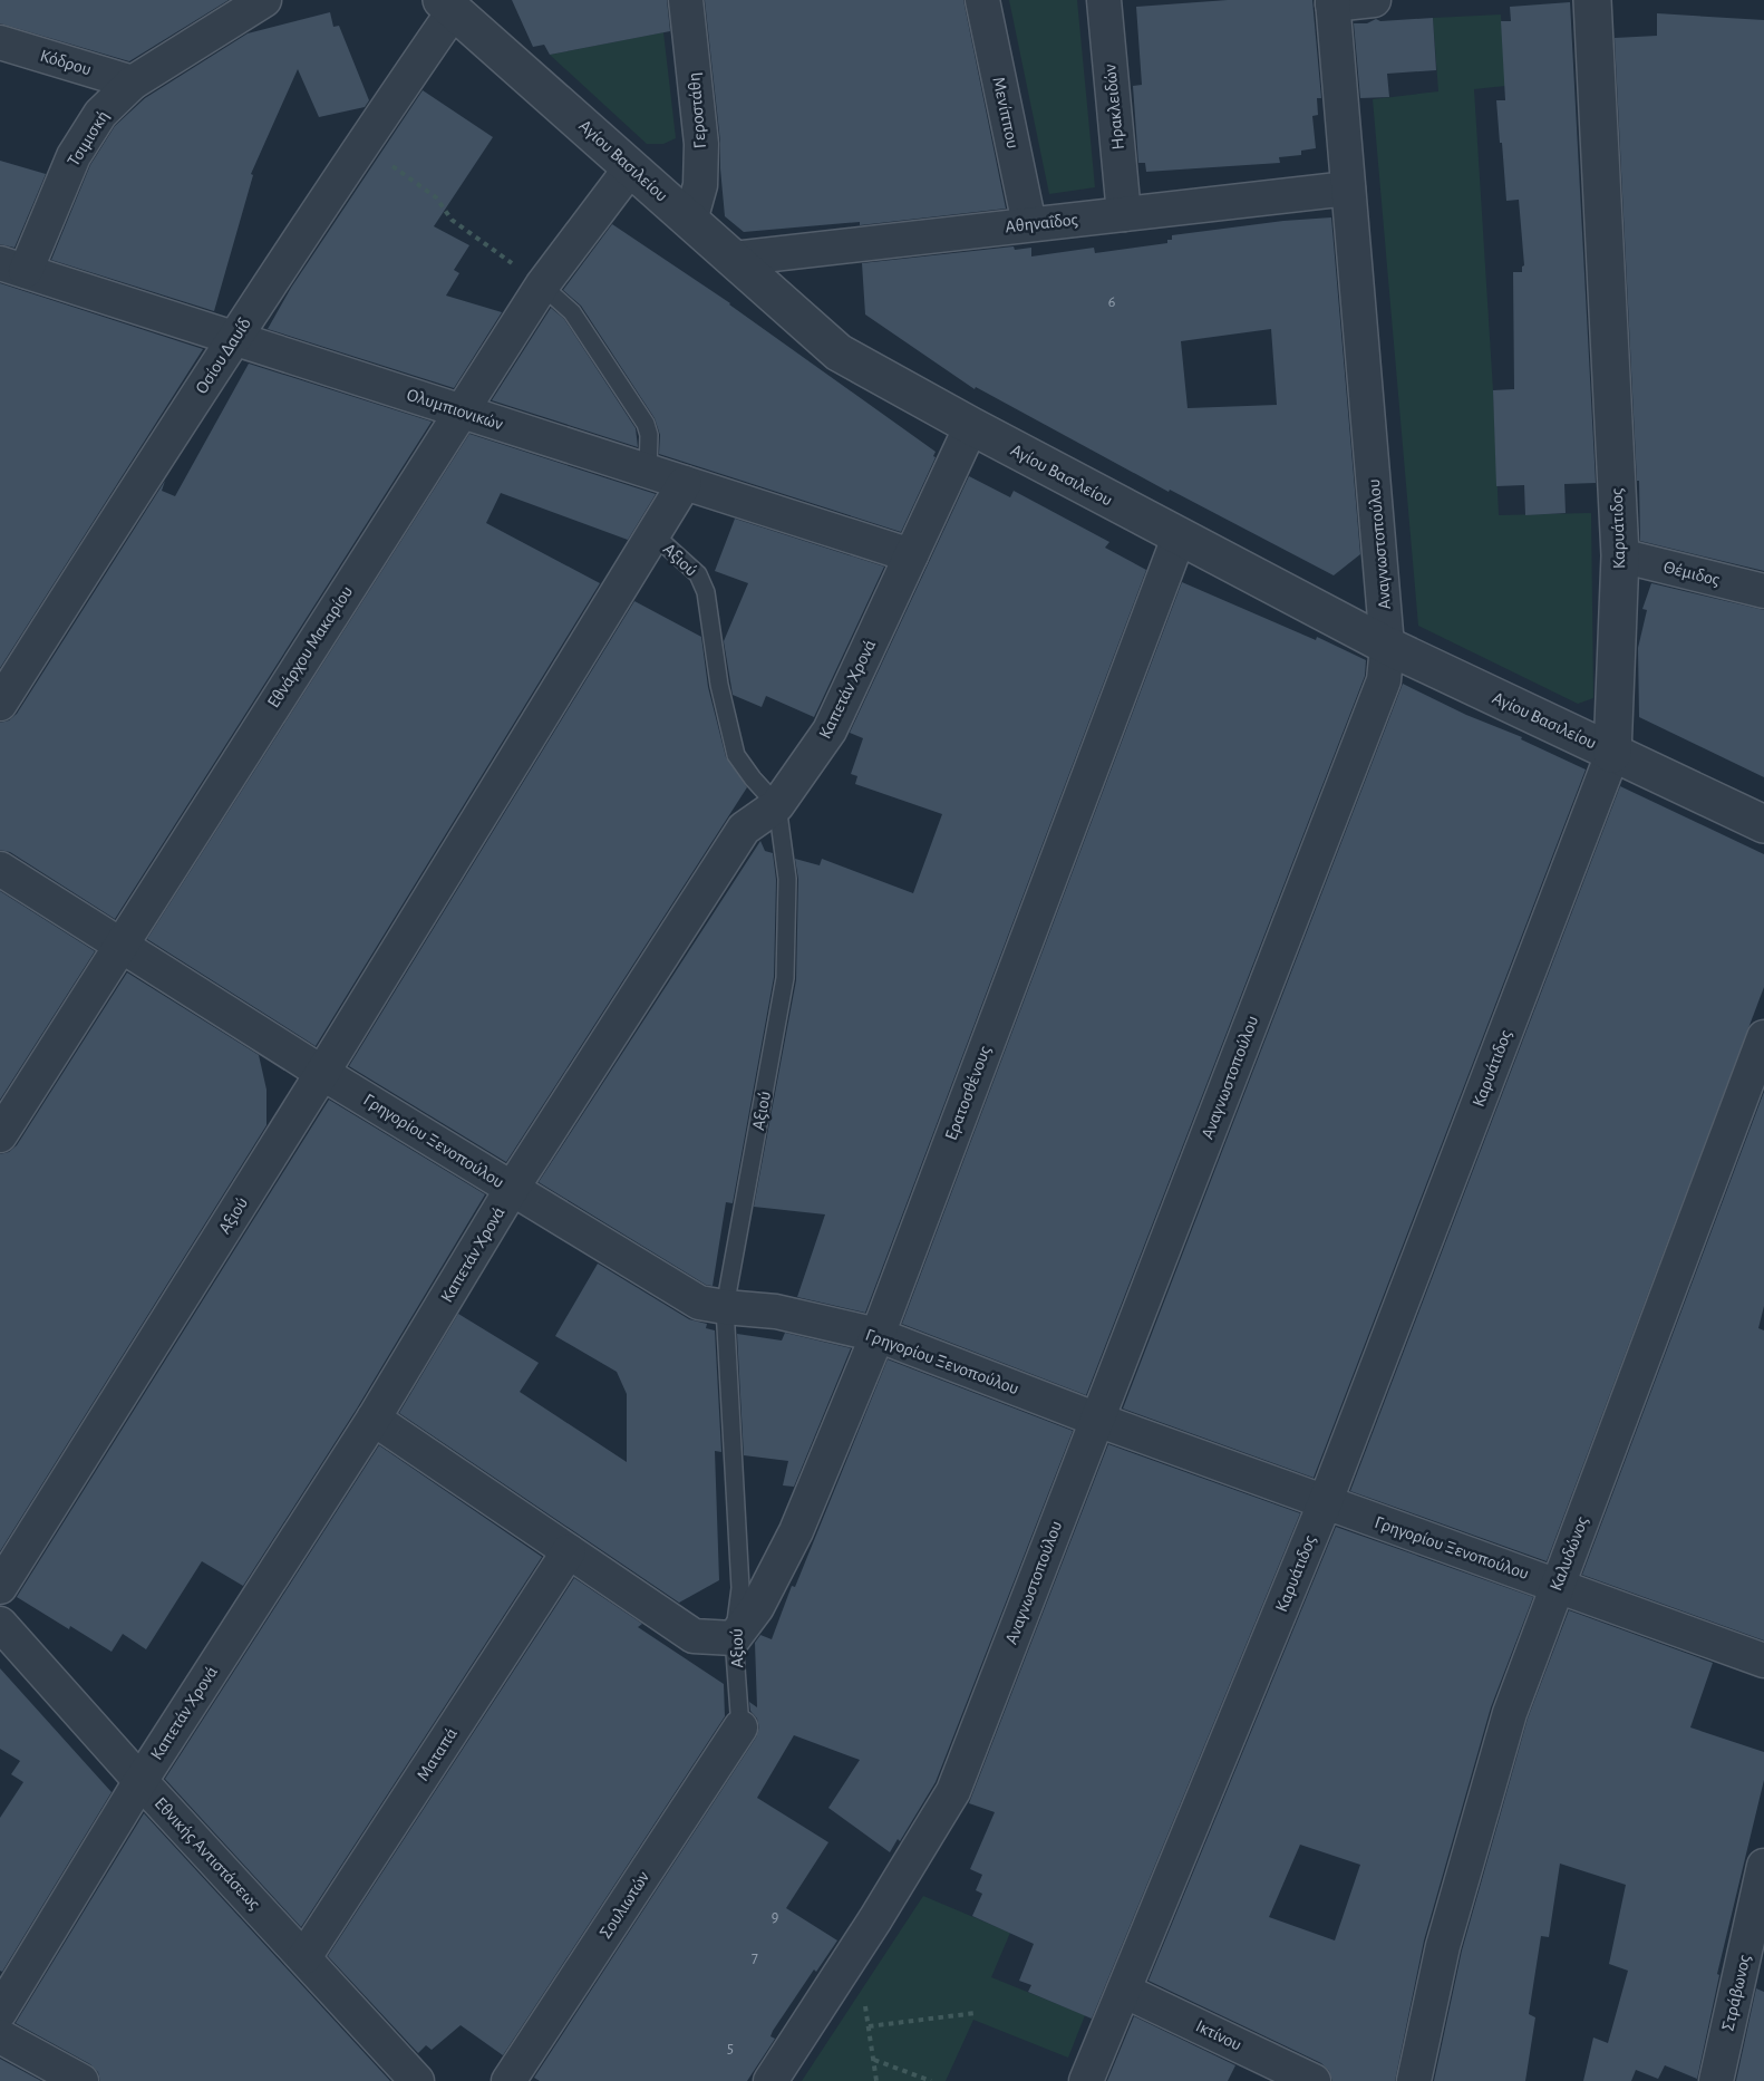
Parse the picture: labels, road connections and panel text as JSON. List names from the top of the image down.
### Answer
{
  "streets": {
    "street": [
      "Κόδρου",
      "Ηρακλειδών",
      "Γεροστάθη",
      "Μενίππου",
      "Τσιμισκή",
      "Αγίου Βασιλείου",
      "Αθηναΐδος",
      "Οσίου Δαυίδ",
      "Ολυμπιονικών",
      "Καρυάτιδος",
      "Αναγνωστοπούλου",
      "Αξιού",
      "Θέμιδος",
      "Εθνάρχου Μακαρίου",
      "Καπετάν Χρονά",
      "Ερατοσθένους",
      "Γρηγορίου Ξενοπούλου",
      "Καλυδώνος",
      "Ματαπά",
      "Εθνικής Αντιστάσεως",
      "Σουλιωτών",
      "Στράβωνος",
      "Ικτίνου"
    ]
  },
  "crossings": [
    ["Κόδρου", "Τσιμισκή"],
    ["Ηρακλειδών", "Αθηναΐδος"],
    ["Γεροστάθη", "Αγίου Βασιλείου"],
    ["Μενίππου", "Αθηναΐδος"],
    ["Τσιμισκή", "Ολυμπιονικών"],
    ["Αγίου Βασιλείου", "Αθηναΐδος"],
    ["Αγίου Βασιλείου", "Οσίου Δαυίδ"],
    ["Αγίου Βασιλείου", "Καρυάτιδος"],
    ["Αγίου Βασιλείου", "Αναγνωστοπούλου"],
    ["Αγίου Βασιλείου", "Εθνάρχου Μακαρίου"],
    ["Αγίου Βασιλείου", "Καπετάν Χρονά"],
    ["Αγίου Βασιλείου", "Ερατοσθένους"],
    ["Αθηναΐδος", "Αναγνωστοπούλου"],
    ["Οσίου Δαυίδ", "Ολυμπιονικών"],
    ["Ολυμπιονικών", "Αξιού"],
    ["Ολυμπιονικών", "Εθνάρχου Μακαρίου"],
    ["Ολυμπιονικών", "Καπετάν Χρονά"],
    ["Καρυάτιδος", "Θέμιδος"],
    ["Καρυάτιδος", "Γρηγορίου Ξενοπούλου"],
    ["Καρυάτιδος", "Ικτίνου"],
    ["Αναγνωστοπούλου", "Γρηγορίου Ξενοπούλου"],
    ["Αξιού", "Καπετάν Χρονά"],
    ["Αξιού", "Ερατοσθένους"],
    ["Αξιού", "Γρηγορίου Ξενοπούλου"],
    ["Αξιού", "Σουλιωτών"],
    ["Εθνάρχου Μακαρίου", "Γρηγορίου Ξενοπούλου"],
    ["Καπετάν Χρονά", "Γρηγορίου Ξενοπούλου"],
    ["Καπετάν Χρονά", "Εθνικής Αντιστάσεως"],
    ["Ερατοσθένους", "Γρηγορίου Ξενοπούλου"],
    ["Γρηγορίου Ξενοπούλου", "Καλυδώνος"],
    ["Ματαπά", "Εθνικής Αντιστάσεως"]
  ],
  "house_numbers": [
    "6",
    "9",
    "7",
    "5"
  ]
}
